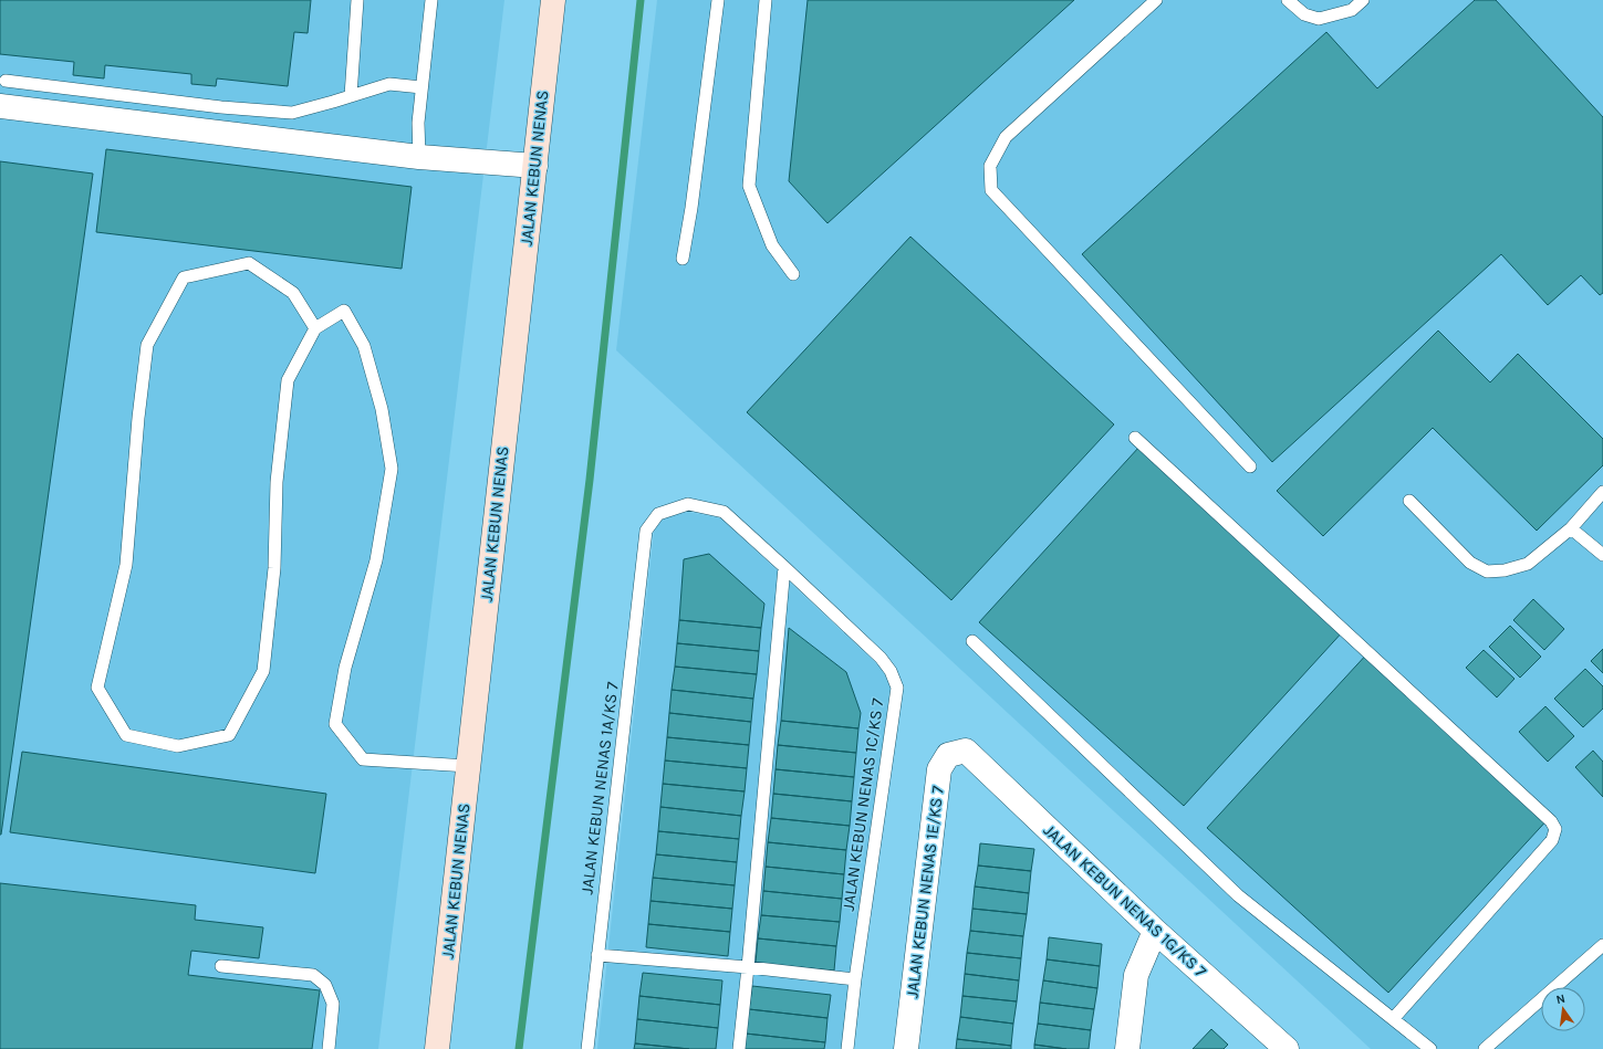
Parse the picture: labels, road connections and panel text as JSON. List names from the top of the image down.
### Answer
{
  "streets": {
    "street": ["JALAN KEBUN NENAS", "JALAN KEBUN NENAS 1E/KS 7", "JALAN KEBUN NENAS 1G/KS 7"],
    "lane": ["JALAN KEBUN NENAS 1A/KS 7", "JALAN KEBUN NENAS 1C/KS 7"]
  },
  "crossings": [
    ["JALAN KEBUN NENAS 1A/KS 7", "JALAN KEBUN NENAS 1C/KS 7"],
    ["JALAN KEBUN NENAS 1E/KS 7", "JALAN KEBUN NENAS 1G/KS 7"]
  ],
  "north": "top"
}
